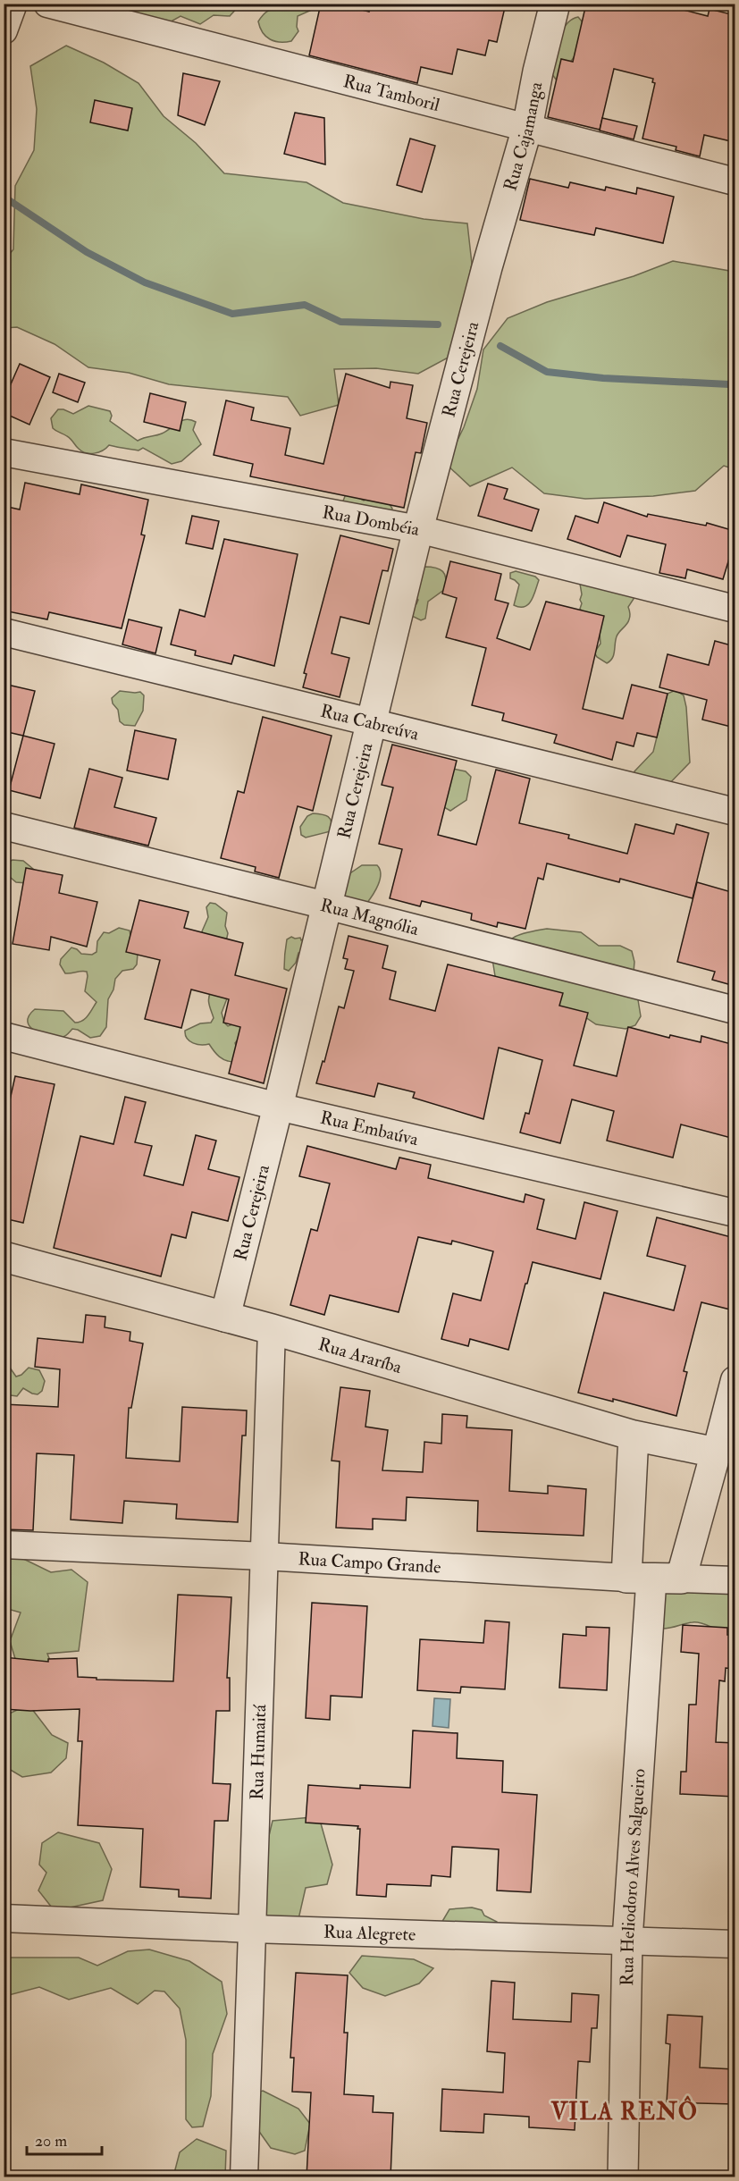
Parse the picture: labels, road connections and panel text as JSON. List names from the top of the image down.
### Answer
{
  "streets": {
    "street": [
      "Rua Tamboril",
      "Rua Cajamanga",
      "Rua Cerejeira",
      "Rua Dombéia",
      "Rua Cabreúva",
      "Rua Magnólia",
      "Rua Embaúva",
      "Rua Araríba",
      "Rua Campo Grande",
      "Rua Humaitá",
      "Rua Heliodoro Alves Salgueiro",
      "Rua Alegrete"
    ]
  },
  "crossings": [
    ["Rua Tamboril", "Rua Cajamanga"],
    ["Rua Cajamanga", "Rua Cerejeira"],
    ["Rua Cerejeira", "Rua Dombéia"],
    ["Rua Cerejeira", "Rua Cabreúva"],
    ["Rua Cerejeira", "Rua Magnólia"],
    ["Rua Cerejeira", "Rua Embaúva"],
    ["Rua Cerejeira", "Rua Araríba"],
    ["Rua Araríba", "Rua Humaitá"],
    ["Rua Araríba", "Rua Heliodoro Alves Salgueiro"],
    ["Rua Campo Grande", "Rua Humaitá"],
    ["Rua Campo Grande", "Rua Heliodoro Alves Salgueiro"],
    ["Rua Humaitá", "Rua Alegrete"],
    ["Rua Heliodoro Alves Salgueiro", "Rua Alegrete"]
  ],
  "districts": ["VILA RENÔ"],
  "scale_bar": "20 m"
}
